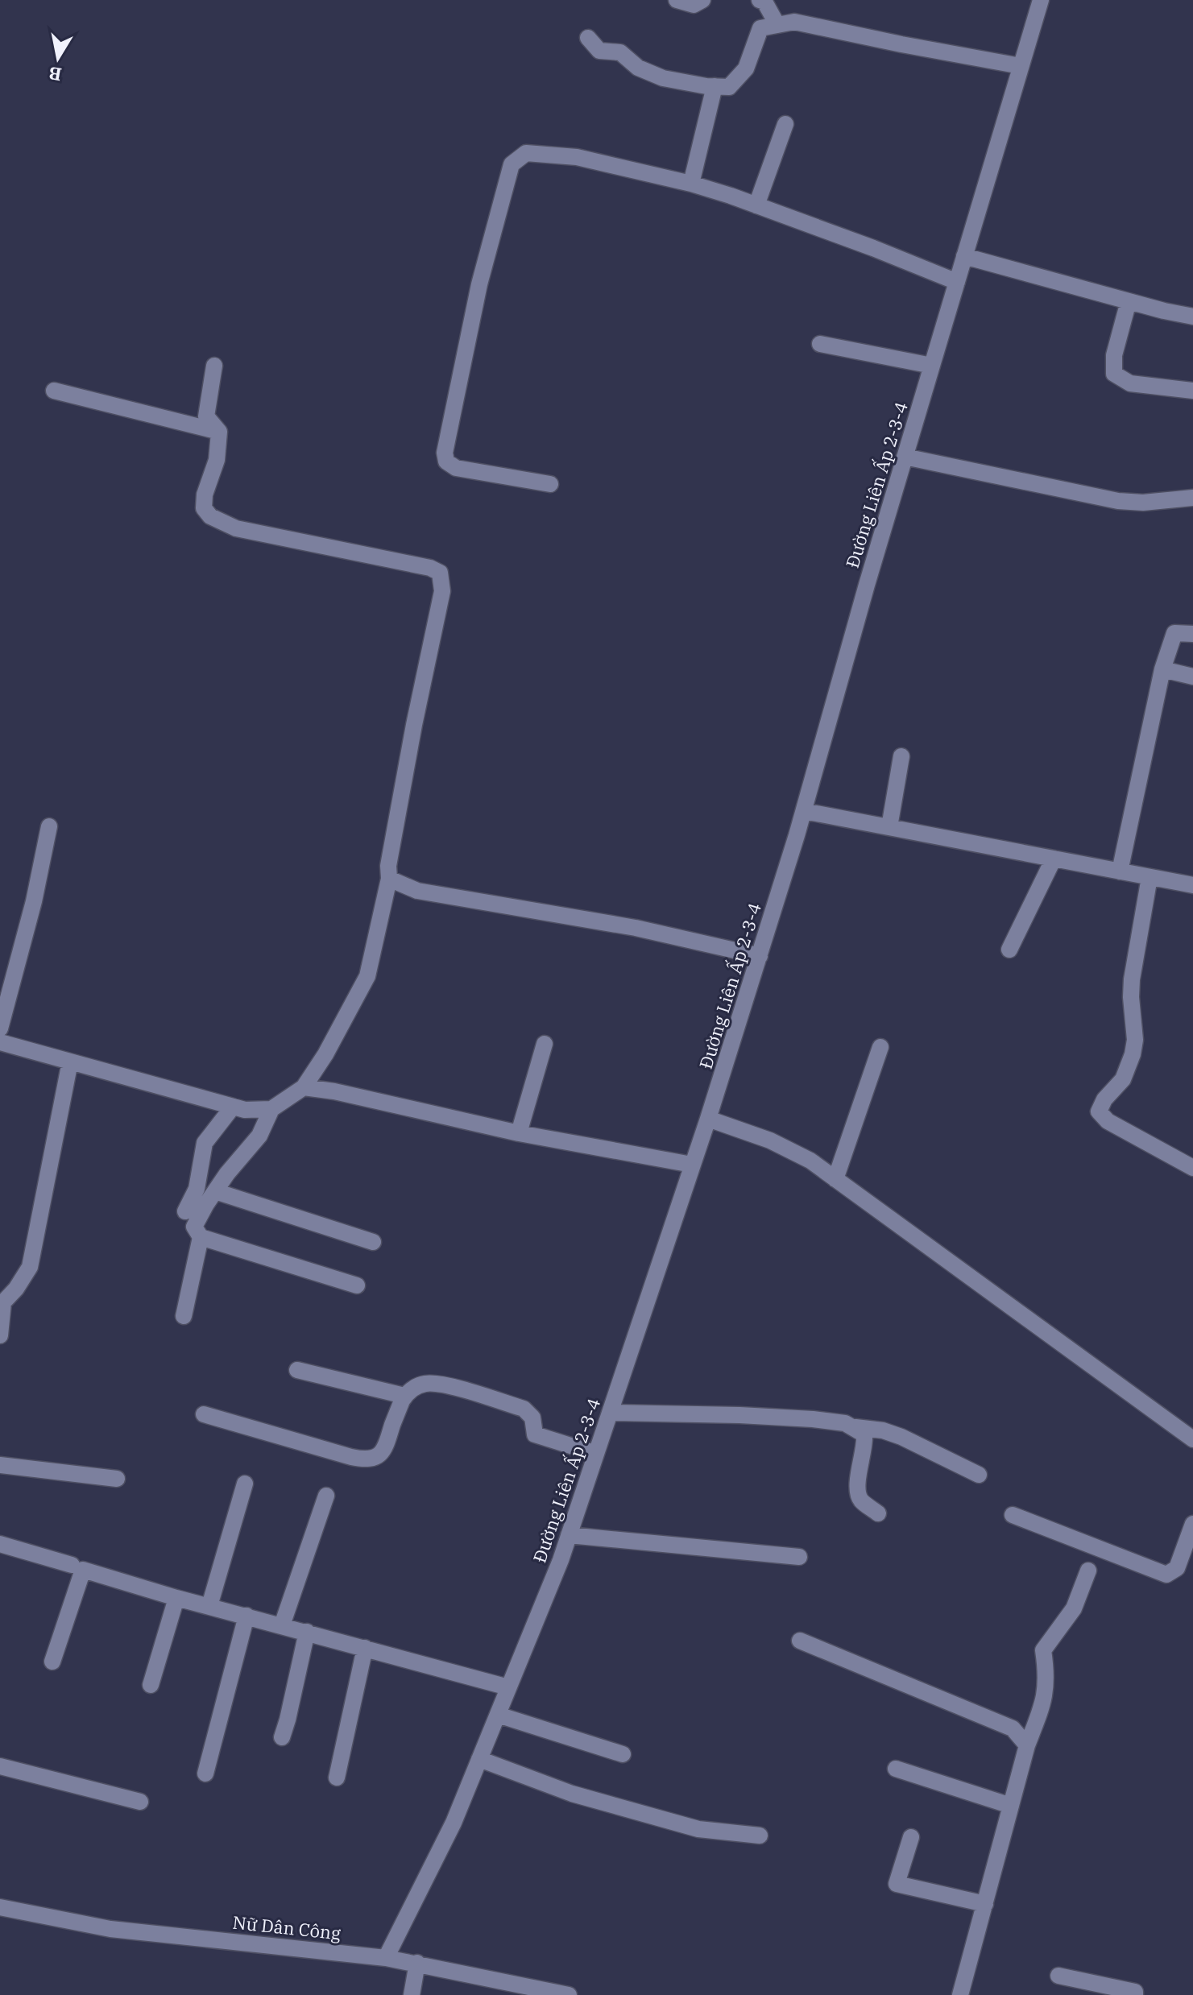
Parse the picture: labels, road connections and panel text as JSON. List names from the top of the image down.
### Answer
{
  "streets": {
    "street": ["Đường Liên Ấp 2-3-4", "Nữ Dân Công"]
  },
  "crossings": [
    ["Đường Liên Ấp 2-3-4", "Nữ Dân Công"]
  ],
  "north": "bottom"
}
